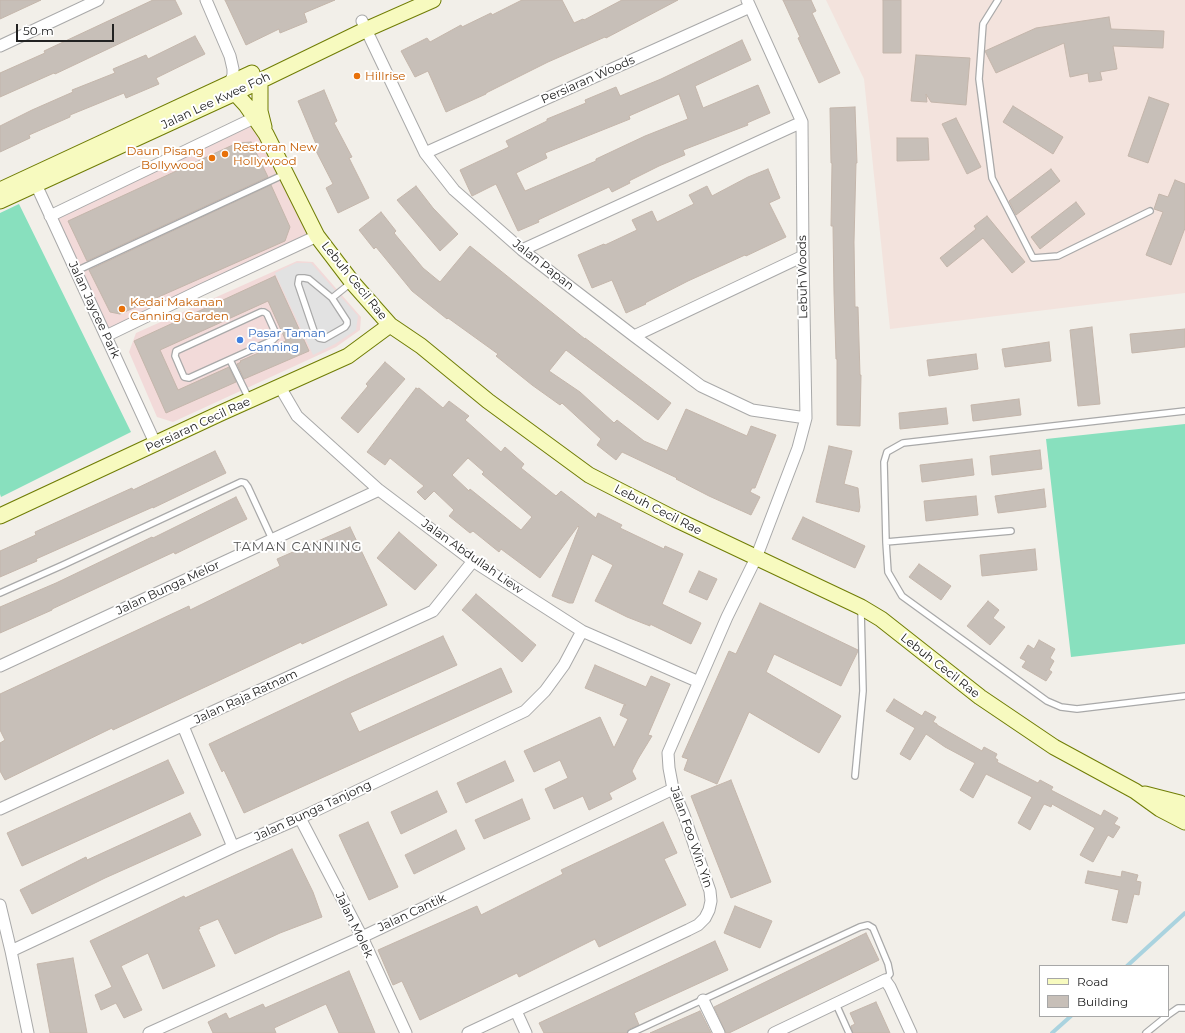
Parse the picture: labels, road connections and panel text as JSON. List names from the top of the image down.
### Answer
{
  "streets": {
    "street": [
      "Persiaran Woods",
      "Jalan Lee Kwee Foh",
      "Jalan Papan",
      "Lebuh Woods",
      "Lebuh Cecil Rae",
      "Jalan Jaycee Park",
      "Persiaran Cecil Rae",
      "Jalan Abdullah Liew",
      "Jalan Bunga Melor",
      "Jalan Raja Ratnam",
      "Jalan Bunga Tanjong",
      "Jalan Foo Win Yin",
      "Jalan Cantik",
      "Jalan Molek"
    ]
  },
  "crossings": [
    ["Persiaran Woods", "Jalan Papan"],
    ["Persiaran Woods", "Lebuh Woods"],
    ["Jalan Lee Kwee Foh", "Jalan Papan"],
    ["Jalan Lee Kwee Foh", "Lebuh Cecil Rae"],
    ["Jalan Lee Kwee Foh", "Jalan Jaycee Park"],
    ["Jalan Papan", "Lebuh Woods"],
    ["Lebuh Woods", "Lebuh Cecil Rae"],
    ["Lebuh Woods", "Jalan Foo Win Yin"],
    ["Lebuh Cecil Rae", "Persiaran Cecil Rae"],
    ["Lebuh Cecil Rae", "Jalan Foo Win Yin"],
    ["Jalan Jaycee Park", "Persiaran Cecil Rae"],
    ["Persiaran Cecil Rae", "Jalan Abdullah Liew"],
    ["Jalan Abdullah Liew", "Jalan Bunga Melor"],
    ["Jalan Abdullah Liew", "Jalan Raja Ratnam"],
    ["Jalan Abdullah Liew", "Jalan Bunga Tanjong"],
    ["Jalan Abdullah Liew", "Jalan Foo Win Yin"],
    ["Jalan Bunga Tanjong", "Jalan Molek"],
    ["Jalan Foo Win Yin", "Jalan Cantik"],
    ["Jalan Cantik", "Jalan Molek"]
  ],
  "districts": ["TAMAN CANNING"],
  "places": [
    "Hillrise",
    "Restoran New Hollywood",
    "Daun Pisang Bollywood",
    "Kedai Makanan Canning Garden",
    "Pasar Taman Canning"
  ],
  "legend": ["Road", "Building"],
  "scale_bar": "50 m"
}
